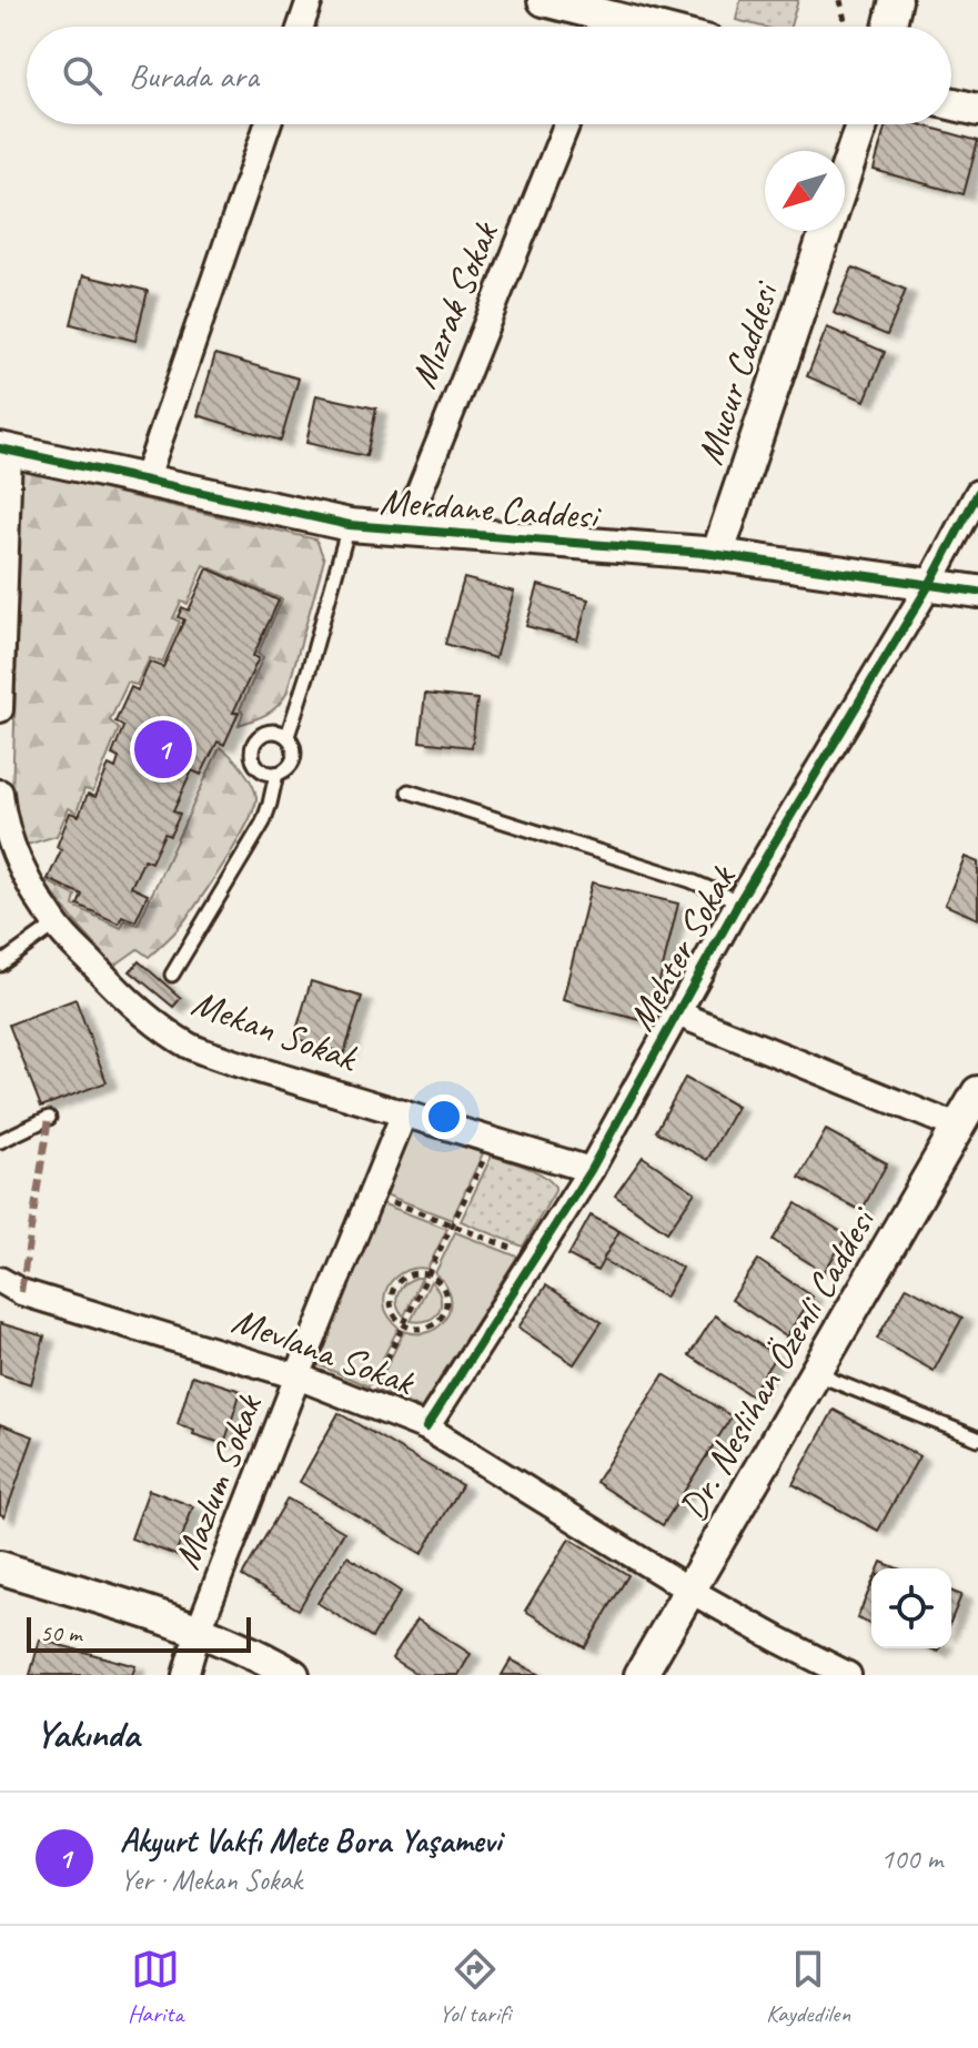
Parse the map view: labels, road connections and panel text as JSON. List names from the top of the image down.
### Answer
{
  "streets": {
    "street": [
      "Mızrak Sokak",
      "Mucur Caddesi",
      "Merdane Caddesi",
      "Mehter Sokak",
      "Mekan Sokak",
      "Mevlana Sokak",
      "Dr. Neslihan Özenli Caddesi",
      "Mazlum Sokak"
    ]
  },
  "crossings": [
    ["Mızrak Sokak", "Merdane Caddesi"],
    ["Mucur Caddesi", "Merdane Caddesi"],
    ["Merdane Caddesi", "Mehter Sokak"],
    ["Mehter Sokak", "Mekan Sokak"],
    ["Mehter Sokak", "Mevlana Sokak"],
    ["Mekan Sokak", "Mazlum Sokak"],
    ["Mevlana Sokak", "Dr. Neslihan Özenli Caddesi"],
    ["Mevlana Sokak", "Mazlum Sokak"]
  ],
  "scale_bar": "50 m",
  "north": "bottom left",
  "page": {
    "search": "Burada ara",
    "pins": "1",
    "scale": "50 m",
    "heading": "Yakında",
    "list": [
      {
        "mark": "1",
        "name": "Akyurt Vakfı Mete Bora Yaşamevi",
        "note": "Yer · Mekan Sokak",
        "value": "100 m"
      }
    ],
    "nav": ["Harita", "Yol tarifi", "Kaydedilen"]
  }
}
